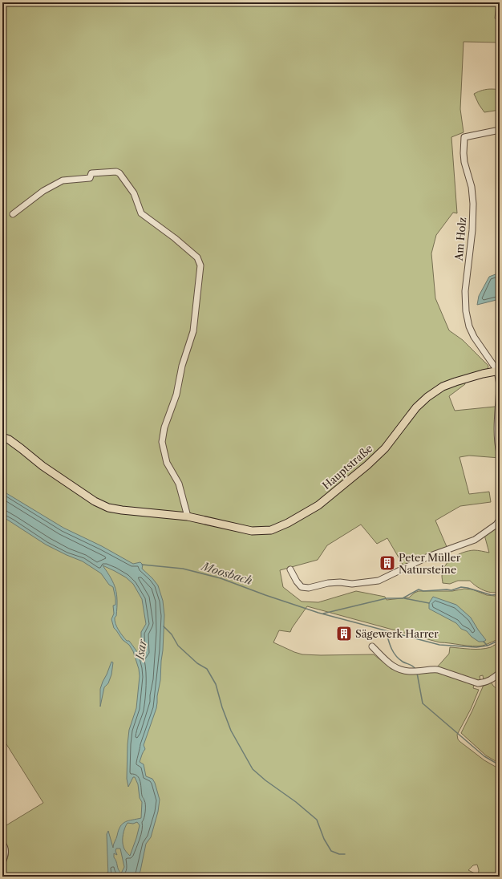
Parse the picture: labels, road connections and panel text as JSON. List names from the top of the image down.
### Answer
{
  "streets": {
    "main road": ["Hauptstraße"],
    "street": ["Am Holz"]
  },
  "crossings": [
    ["Am Holz", "Hauptstraße"]
  ],
  "water": ["Moosbach", "Isar"],
  "places": {
    "building": ["Peter Müller Natursteine", "Sägewerk Harrer"]
  }
}
